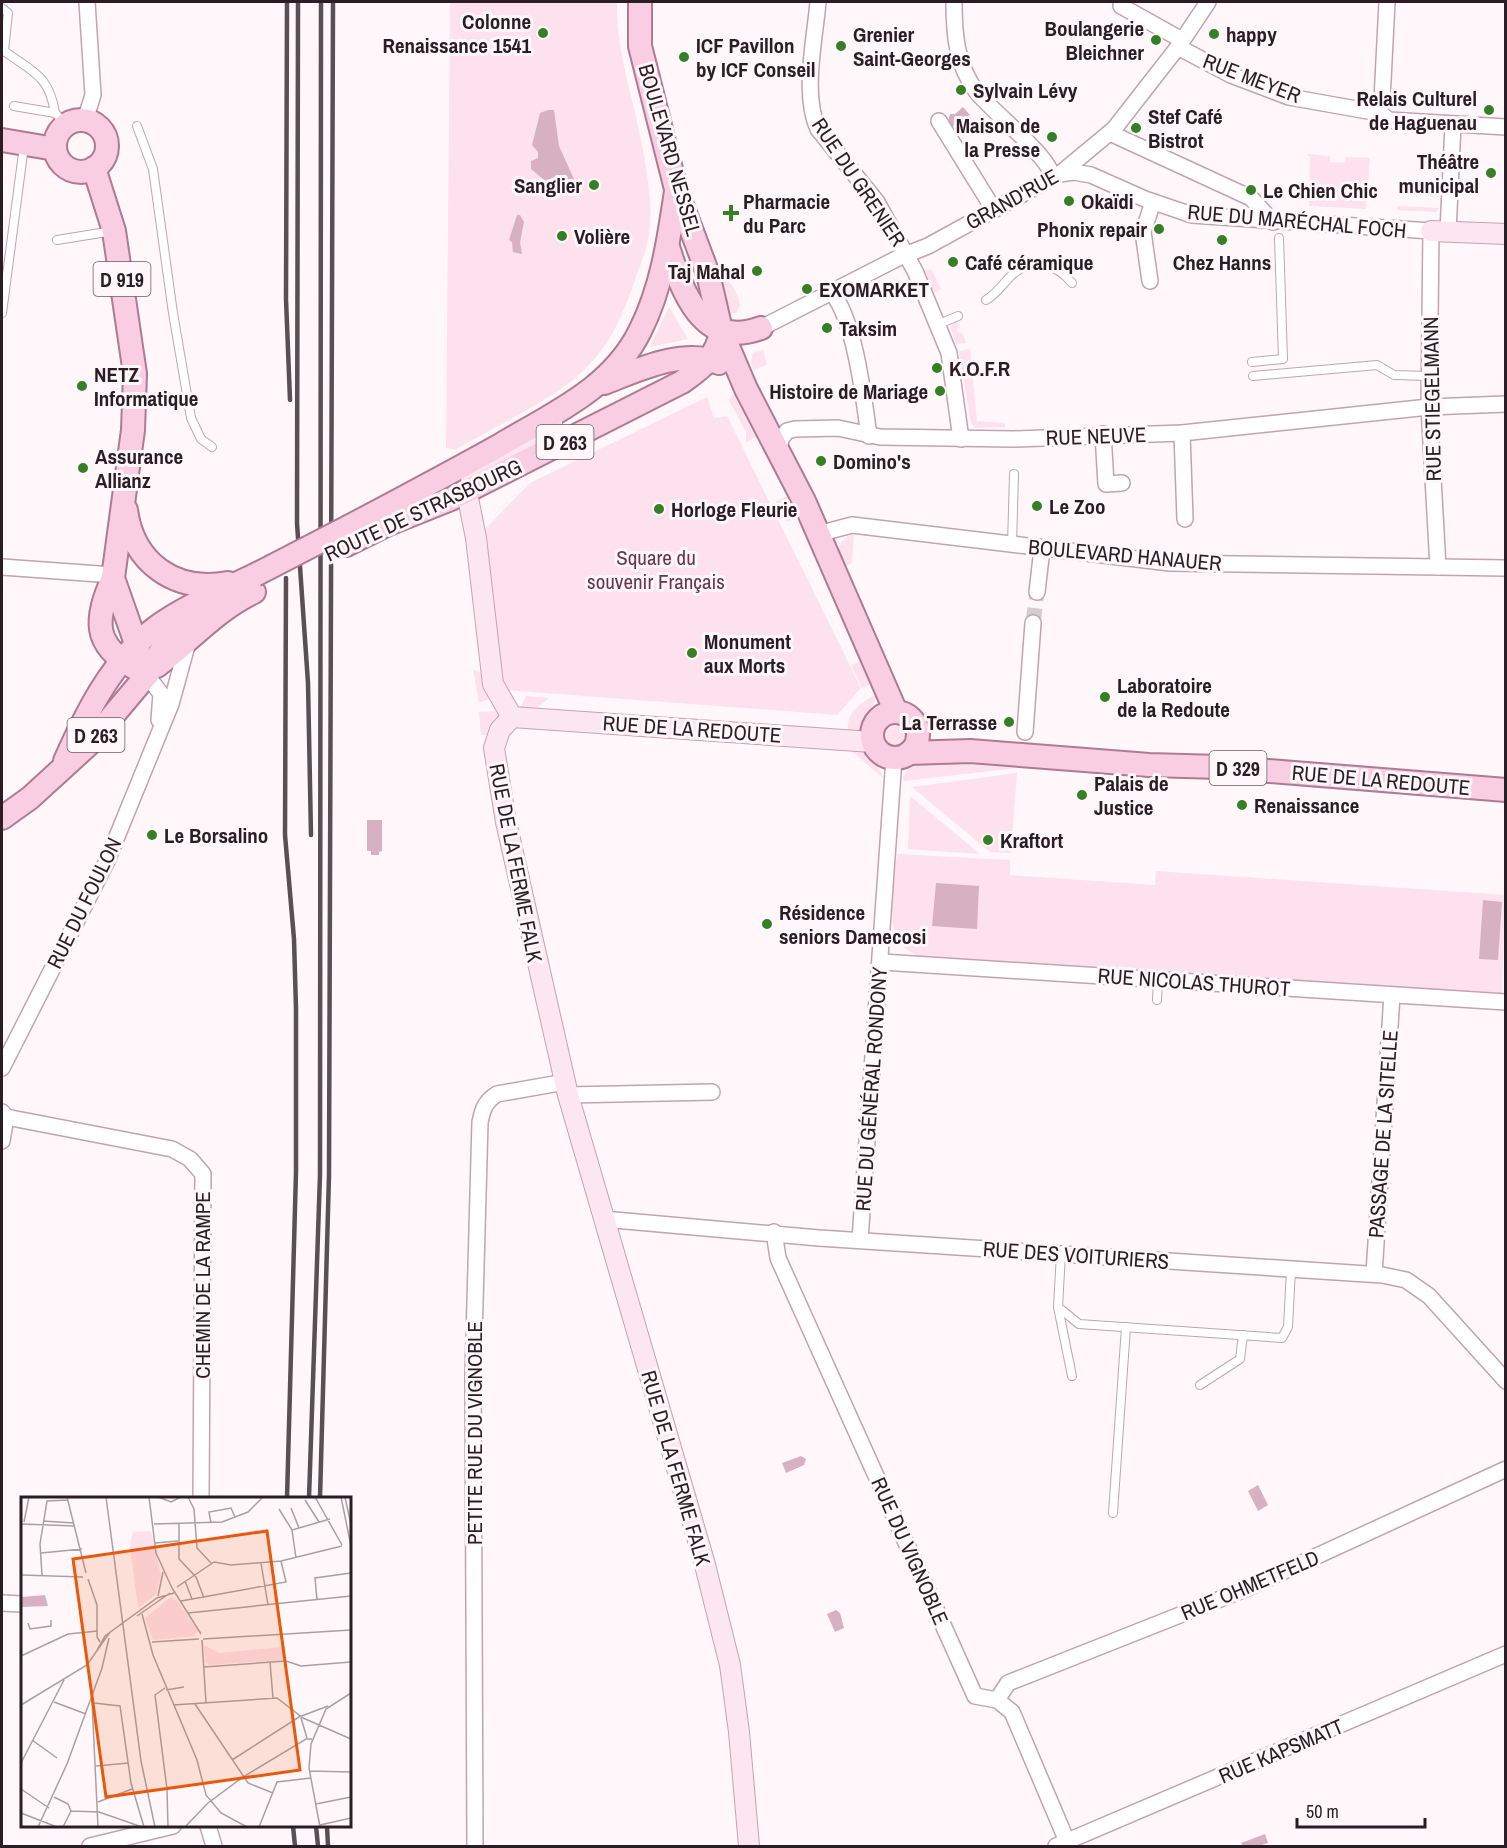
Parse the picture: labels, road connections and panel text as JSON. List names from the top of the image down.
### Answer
{
  "streets": {
    "main road": [
      "BOULEVARD NESSEL",
      "D 919",
      "D 263",
      "ROUTE DE STRASBOURG",
      "RUE DE LA REDOUTE",
      "D 329"
    ],
    "street": [
      "RUE MEYER",
      "RUE DU GRENIER",
      "GRAND'RUE",
      "RUE DU MARÉCHAL FOCH",
      "RUE STIEGELMANN",
      "RUE NEUVE",
      "BOULEVARD HANAUER",
      "RUE DE LA FERME FALK",
      "RUE DU FOULON",
      "RUE NICOLAS THUROT",
      "RUE DU GÉNÉRAL RONDONY",
      "PASSAGE DE LA SITELLE",
      "RUE DES VOITURIERS",
      "CHEMIN DE LA RAMPE",
      "PETITE RUE DU VIGNOBLE",
      "RUE DU VIGNOBLE",
      "RUE OHMETFELD",
      "RUE KAPSMATT"
    ]
  },
  "crossings": [
    ["RUE MEYER", "GRAND'RUE"],
    ["RUE MEYER", "RUE STIEGELMANN"],
    ["BOULEVARD NESSEL", "ROUTE DE STRASBOURG"],
    ["RUE DU GRENIER", "GRAND'RUE"],
    ["RUE DU GRENIER", "RUE NEUVE"],
    ["GRAND'RUE", "RUE DU MARÉCHAL FOCH"],
    ["RUE DU MARÉCHAL FOCH", "RUE STIEGELMANN"],
    ["D 919", "ROUTE DE STRASBOURG"],
    ["RUE STIEGELMANN", "RUE NEUVE"],
    ["RUE STIEGELMANN", "BOULEVARD HANAUER"],
    ["ROUTE DE STRASBOURG", "RUE DU FOULON"],
    ["RUE DE LA REDOUTE", "RUE DE LA FERME FALK"],
    ["RUE DE LA REDOUTE", "RUE DU GÉNÉRAL RONDONY"],
    ["RUE DE LA FERME FALK", "RUE DES VOITURIERS"],
    ["RUE DE LA FERME FALK", "PETITE RUE DU VIGNOBLE"],
    ["RUE NICOLAS THUROT", "RUE DU GÉNÉRAL RONDONY"],
    ["RUE NICOLAS THUROT", "PASSAGE DE LA SITELLE"],
    ["RUE DU GÉNÉRAL RONDONY", "RUE DES VOITURIERS"],
    ["PASSAGE DE LA SITELLE", "RUE DES VOITURIERS"],
    ["RUE DES VOITURIERS", "RUE DU VIGNOBLE"],
    ["RUE DU VIGNOBLE", "RUE OHMETFELD"],
    ["RUE DU VIGNOBLE", "RUE KAPSMATT"]
  ],
  "parks": ["Square du souvenir Français"],
  "places": {
    "other": [
      "Colonne Renaissance 1541",
      "happy",
      "Boulangerie Bleichner",
      "Grenier Saint-Georges",
      "ICF Pavillon by ICF Conseil",
      "Sylvain Lévy",
      "Relais Culturel de Haguenau",
      "Stef Café Bistrot",
      "Maison de la Presse",
      "Théâtre municipal",
      "Sanglier",
      "Le Chien Chic",
      "Okaïdi",
      "Phonix repair",
      "Volière",
      "Chez Hanns",
      "Café céramique",
      "Taj Mahal",
      "EXOMARKET",
      "Taksim",
      "K.O.F.R",
      "NETZ Informatique",
      "Histoire de Mariage",
      "Domino's",
      "Assurance Allianz",
      "Le Zoo",
      "Horloge Fleurie",
      "Monument aux Morts",
      "Laboratoire de la Redoute",
      "La Terrasse",
      "Palais de Justice",
      "Renaissance",
      "Le Borsalino",
      "Kraftort",
      "Résidence seniors Damecosi"
    ],
    "health": ["Pharmacie du Parc"]
  },
  "scale_bar": "50 m"
}
